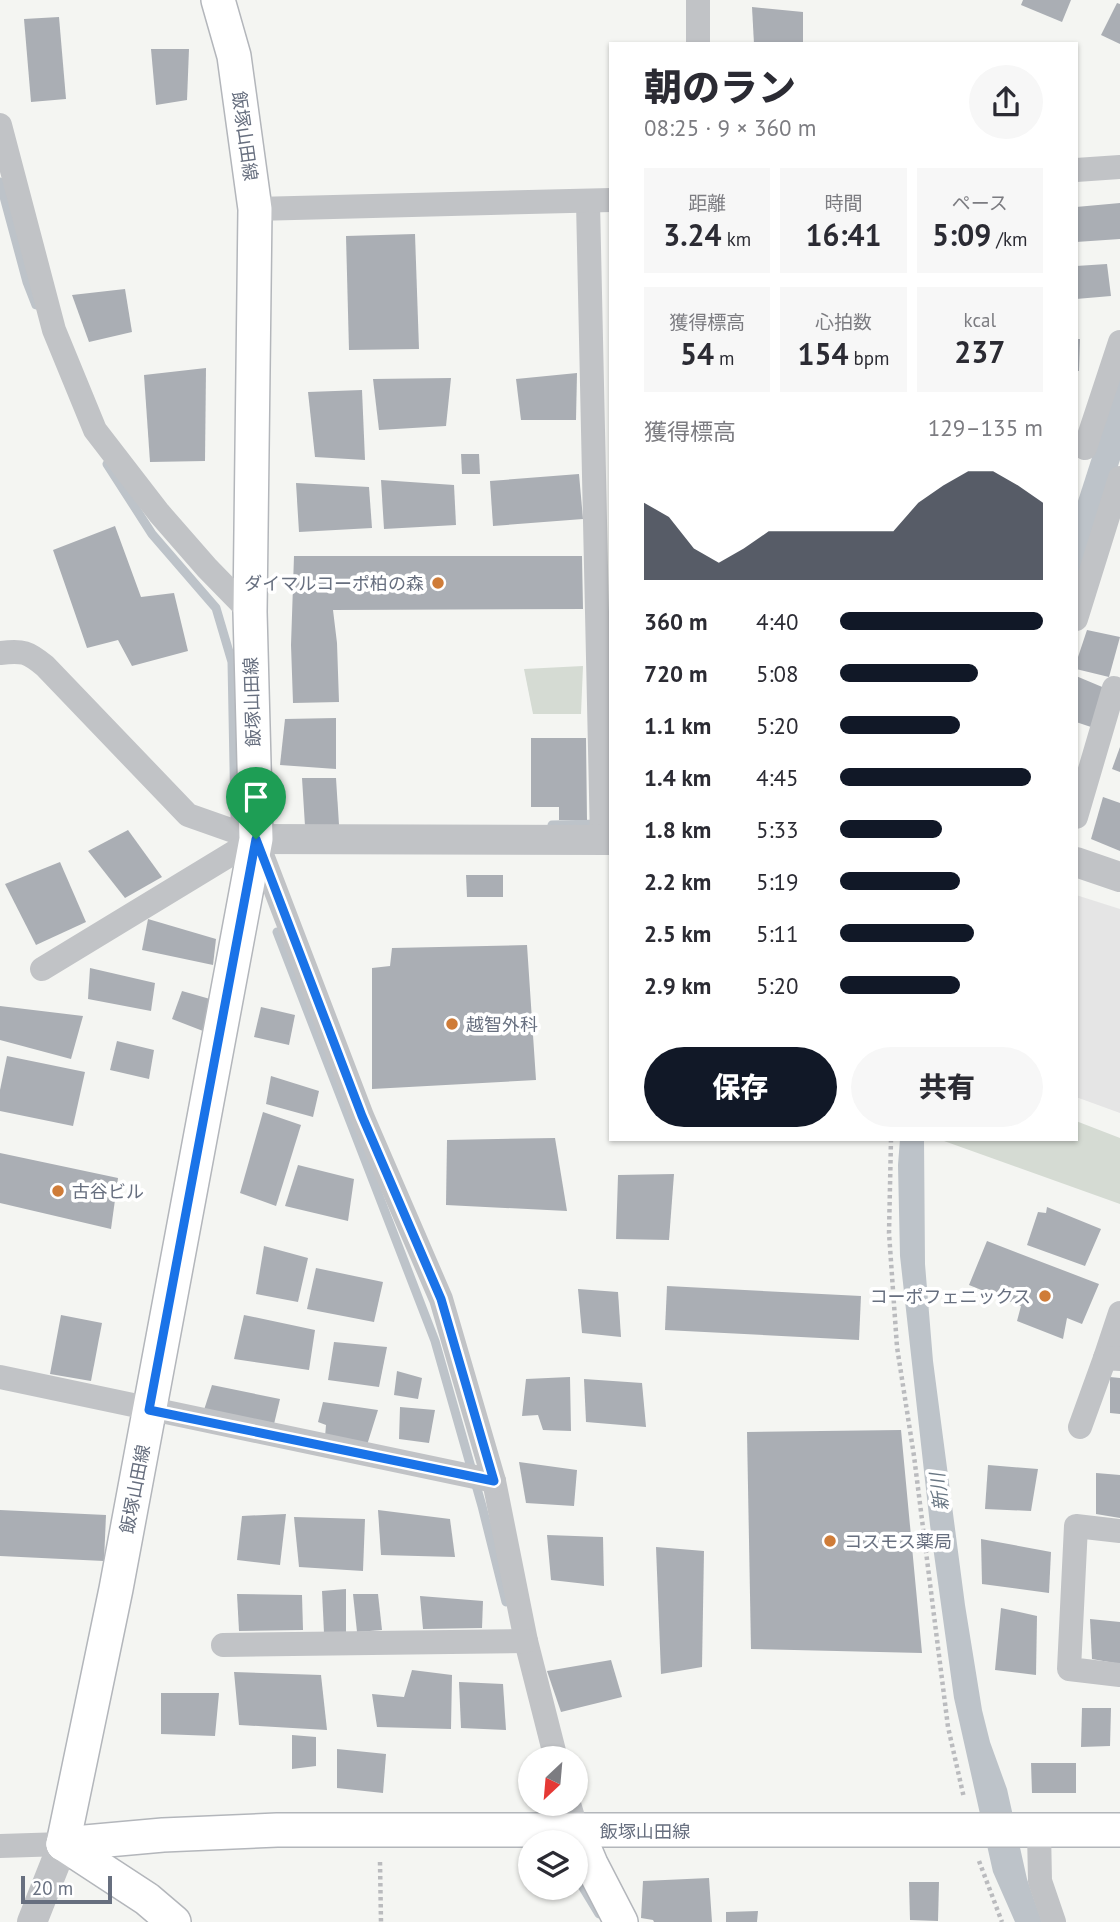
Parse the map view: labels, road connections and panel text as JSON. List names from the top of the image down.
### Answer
{
  "streets": {
    "main road": ["飯塚山田線"]
  },
  "water": ["新川"],
  "places": [
    "ダイマルコーポ柏の森",
    "越智外科",
    "古谷ビル",
    "コーポフェニックス",
    "コスモス薬局"
  ],
  "scale_bar": "20 m",
  "north": "bottom left",
  "page": {
    "heading": ["朝のラン", "08:25 · 9 × 360 m"],
    "stats": [
      ["距離", "3.24 km"],
      ["時間", "16:41"],
      ["ペース", "5:09 /km"],
      ["獲得標高", "54 m"],
      ["心拍数", "154 bpm"],
      ["kcal", "237"]
    ],
    "chart": ["獲得標高", "129–135 m"],
    "list": [
      {
        "name": "360 m",
        "note": "4:40"
      },
      {
        "name": "720 m",
        "note": "5:08"
      },
      {
        "name": "1.1 km",
        "note": "5:20"
      },
      {
        "name": "1.4 km",
        "note": "4:45"
      },
      {
        "name": "1.8 km",
        "note": "5:33"
      },
      {
        "name": "2.2 km",
        "note": "5:19"
      },
      {
        "name": "2.5 km",
        "note": "5:11"
      },
      {
        "name": "2.9 km",
        "note": "5:20"
      }
    ],
    "buttons": ["保存", "共有"],
    "scale": "20 m"
  }
}
